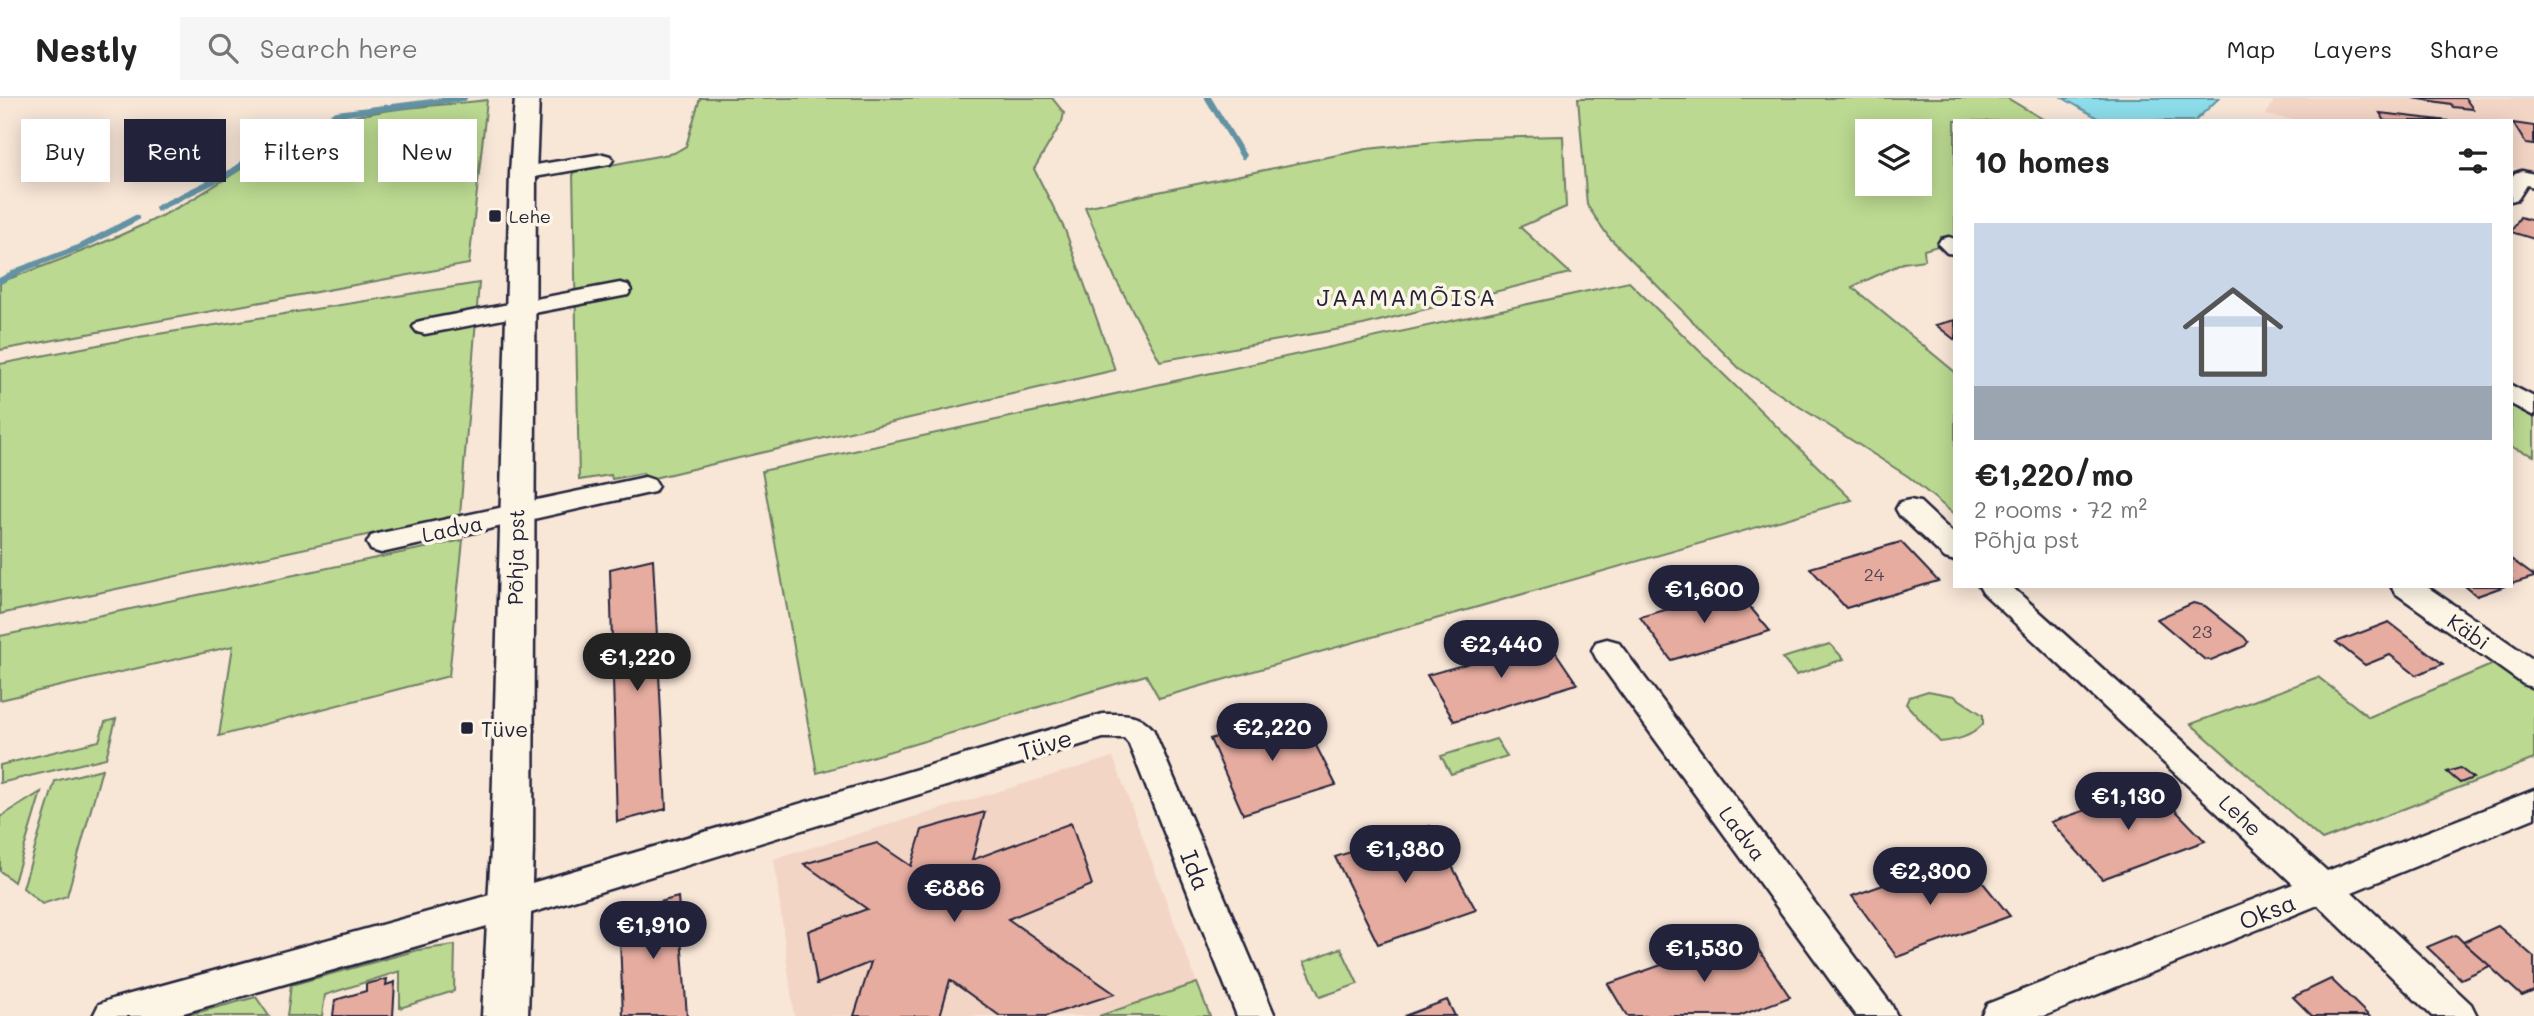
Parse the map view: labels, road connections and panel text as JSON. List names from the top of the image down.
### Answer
{
  "streets": {
    "street": [
      "Ladva",
      "Põhja pst",
      "Käbi",
      "Tüve",
      "Lehe",
      "Ida",
      "Oksa"
    ]
  },
  "crossings": [
    ["Ladva", "Põhja pst"],
    ["Põhja pst", "Tüve"],
    ["Tüve", "Ida"],
    ["Lehe", "Oksa"]
  ],
  "districts": ["JAAMAMÕISA"],
  "places": {
    "transit": ["Lehe", "Tüve"]
  },
  "house_numbers": ["24", "23"],
  "page": {
    "header": "Nestly",
    "search": "Search here",
    "nav": ["Map", "Layers", "Share"],
    "chip": [
      "Buy",
      "Rent",
      "Filters",
      "New"
    ],
    "heading": "10 homes",
    "list": [
      {
        "name": "€1,220/mo",
        "note": "2 rooms · 72 m² · Põhja pst"
      }
    ],
    "price": [
      "€1,600",
      "€2,440",
      "€1,220",
      "€2,220",
      "€1,130",
      "€1,380",
      "€2,300",
      "€886",
      "€1,910",
      "€1,530"
    ]
  }
}
